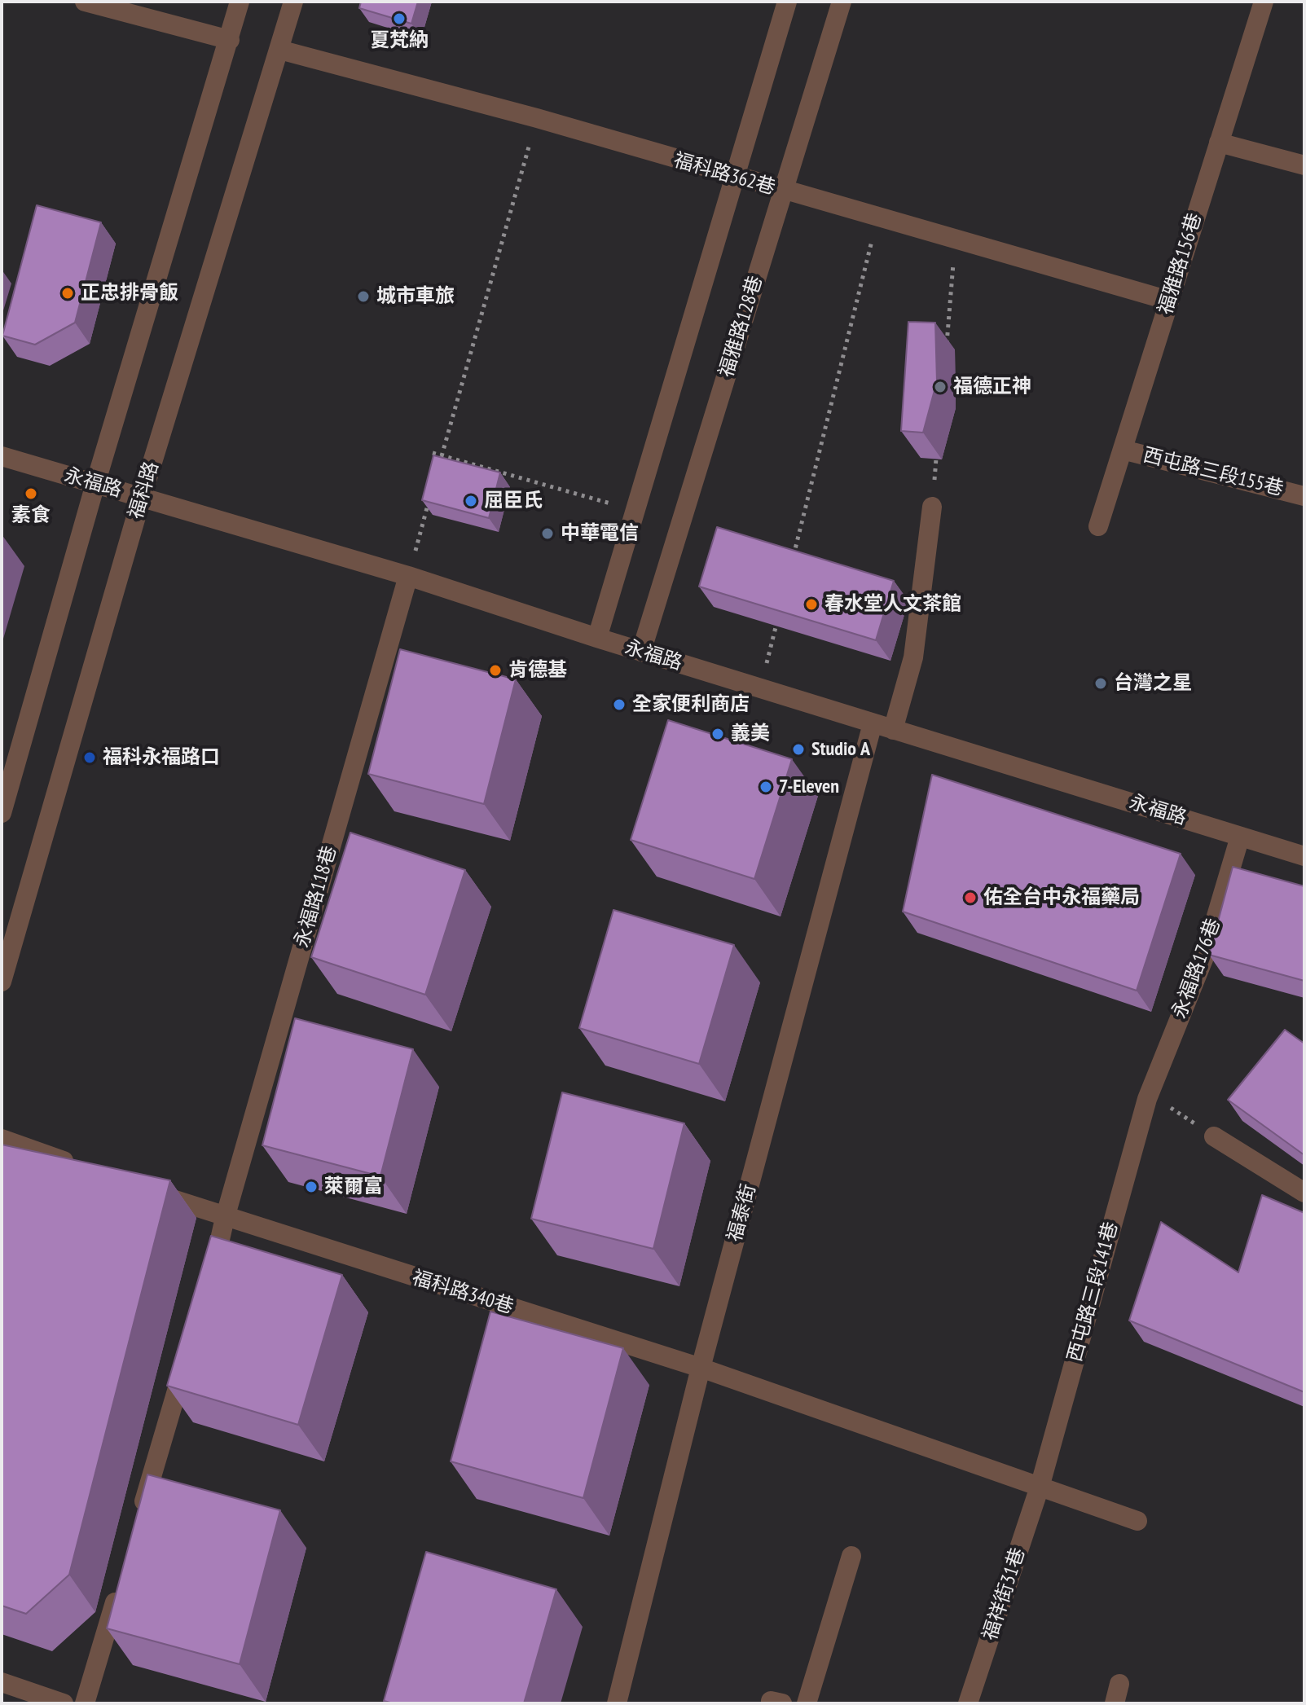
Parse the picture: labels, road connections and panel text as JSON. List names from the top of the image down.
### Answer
{
  "streets": {
    "street": [
      "福科路362巷",
      "福雅路156巷",
      "福雅路128巷",
      "西屯路三段155巷",
      "永福路",
      "福科路",
      "永福路118巷",
      "永福路176巷",
      "福泰街",
      "西屯路三段141巷",
      "福科路340巷",
      "福祥街31巷"
    ]
  },
  "crossings": [
    ["福科路362巷", "福雅路156巷"],
    ["福科路362巷", "福雅路128巷"],
    ["福科路362巷", "福科路"],
    ["福雅路156巷", "西屯路三段155巷"],
    ["福雅路128巷", "永福路"],
    ["永福路", "福科路"],
    ["永福路", "永福路118巷"],
    ["永福路", "永福路176巷"],
    ["永福路", "福泰街"],
    ["永福路118巷", "福科路340巷"],
    ["永福路176巷", "西屯路三段141巷"],
    ["福泰街", "福科路340巷"],
    ["西屯路三段141巷", "福祥街31巷"]
  ],
  "places": [
    "夏梵納",
    "正忠排骨飯",
    "城市車旅",
    "福德正神",
    "素食",
    "屈臣氏",
    "中華電信",
    "春水堂人文茶館",
    "肯德基",
    "台灣之星",
    "全家便利商店",
    "義美",
    "Studio A",
    "福科永福路口",
    "7-Eleven",
    "佑全台中永福藥局",
    "萊爾富"
  ]
}
